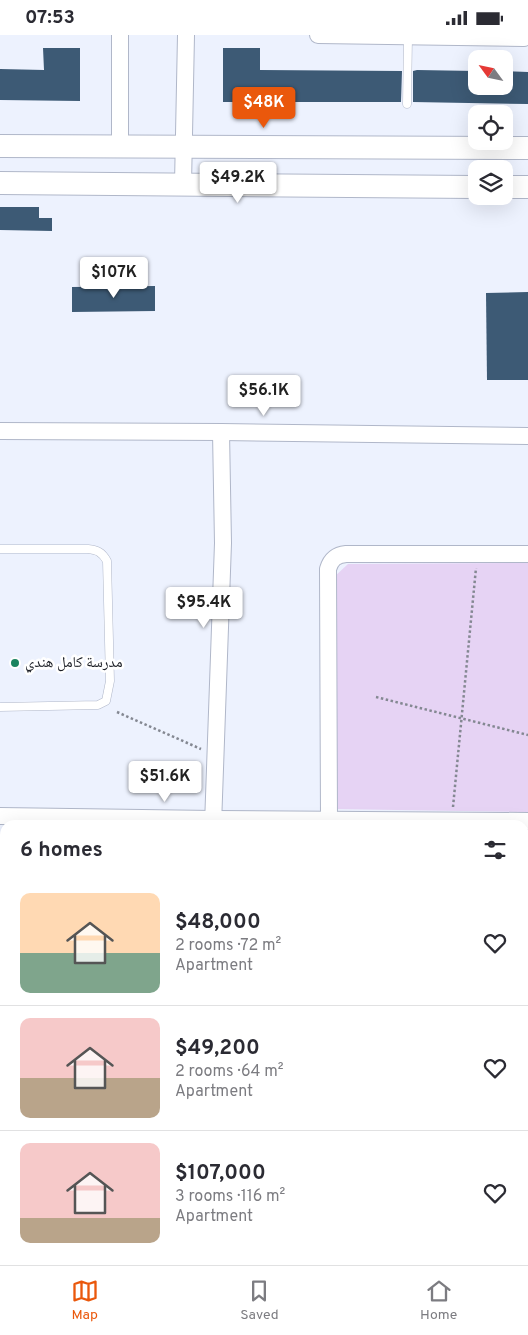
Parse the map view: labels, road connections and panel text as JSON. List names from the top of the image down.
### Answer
{
  "places": ["مدرسة كامل هندي"],
  "north": "top left",
  "page": {
    "status": "07:53",
    "price": [
      "$48K",
      "$49.2K",
      "$107K",
      "$56.1K",
      "$95.4K",
      "$51.6K"
    ],
    "heading": "6 homes",
    "list": [
      {
        "name": "$48,000",
        "note": "2 rooms · 72 m² · Apartment"
      },
      {
        "name": "$49,200",
        "note": "2 rooms · 64 m² · Apartment"
      },
      {
        "name": "$107,000",
        "note": "3 rooms · 116 m² · Apartment"
      }
    ],
    "tabs": ["Map", "Saved", "Home"]
  }
}
